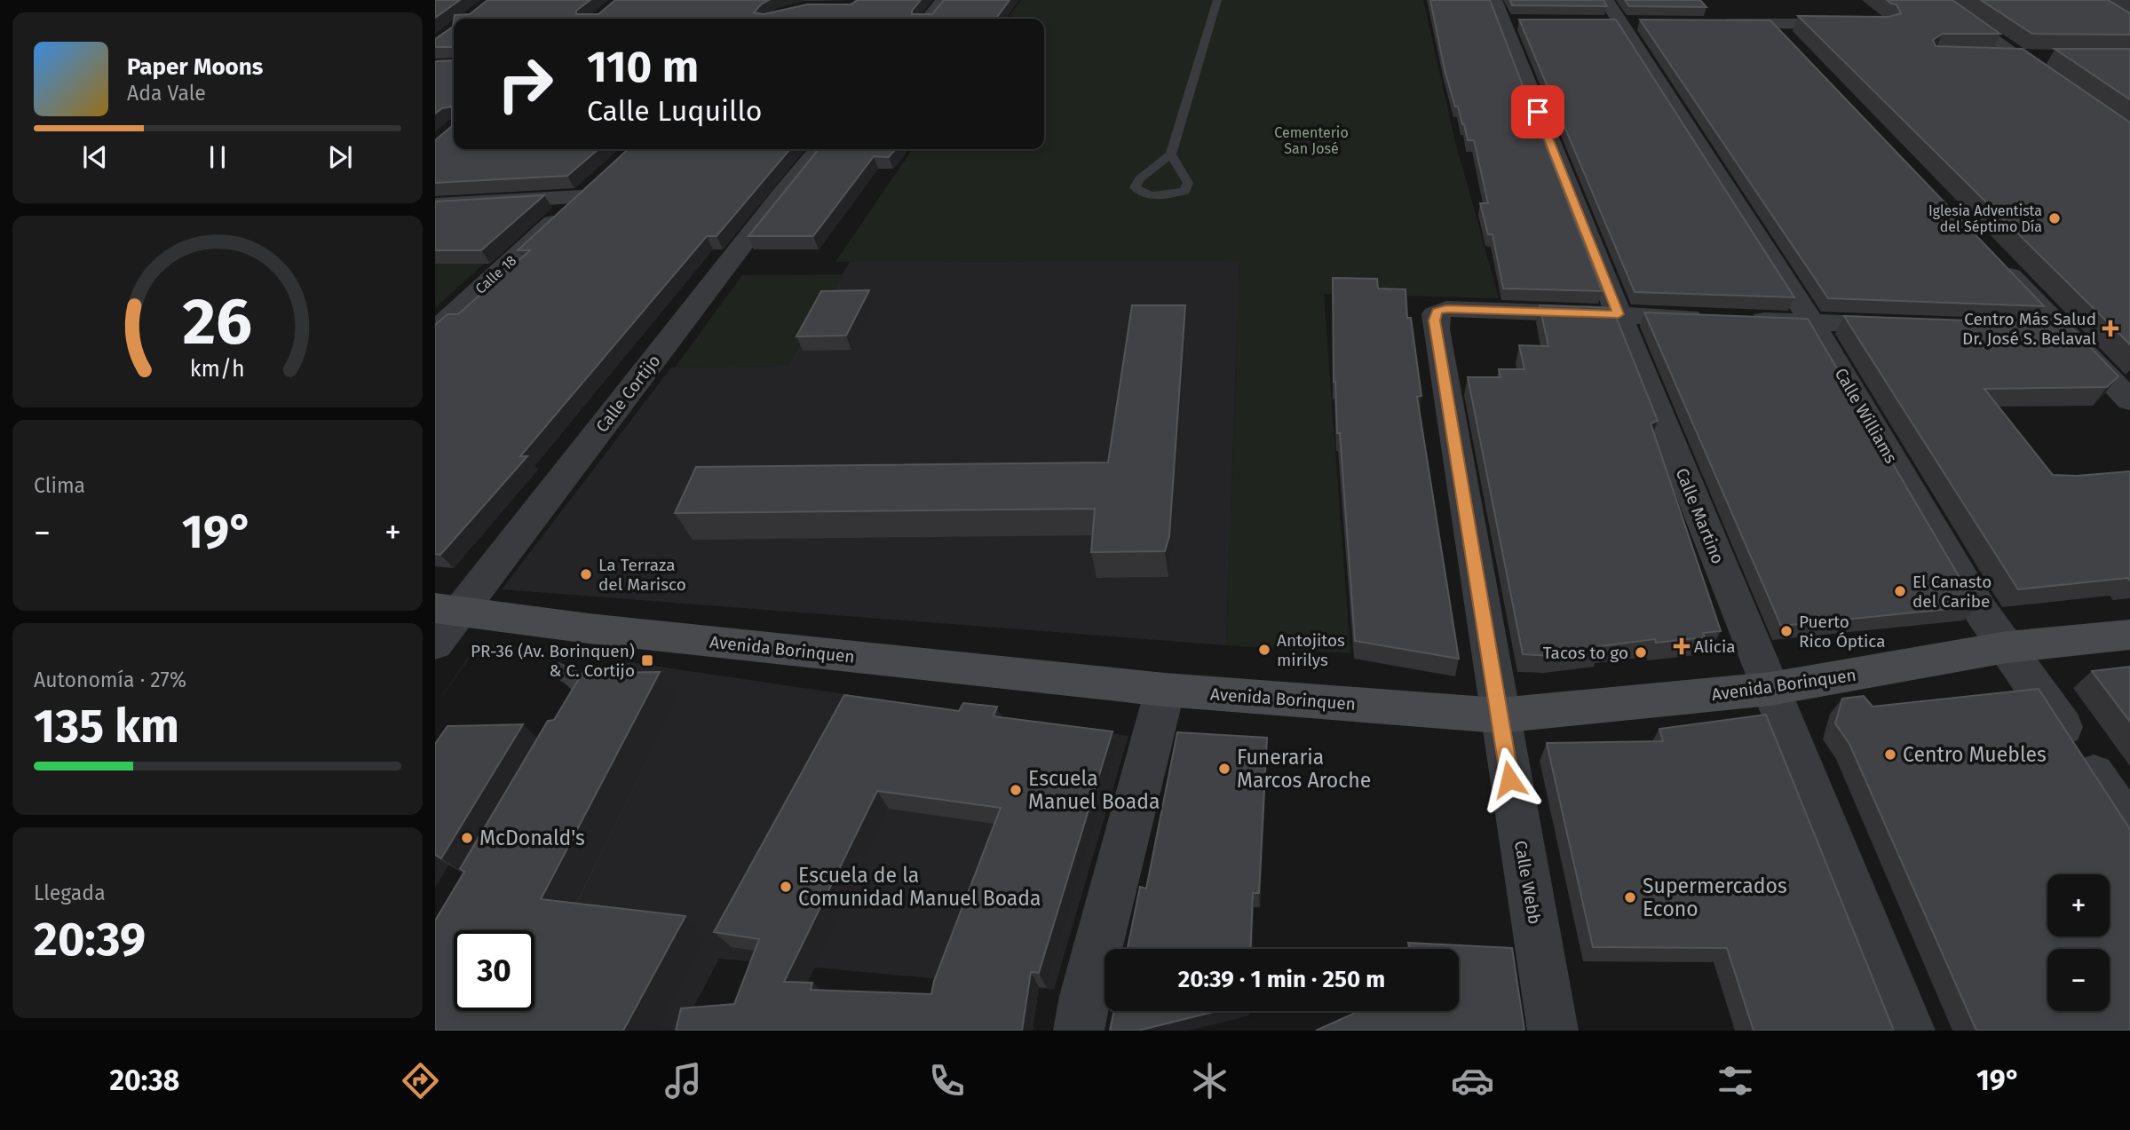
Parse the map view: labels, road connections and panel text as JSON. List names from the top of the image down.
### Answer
{
  "streets": {
    "street": [
      "Calle 18",
      "Calle Cortijo",
      "Calle Williams",
      "Calle Martino",
      "Avenida Borinquen",
      "Calle Webb"
    ]
  },
  "crossings": [
    ["Calle Cortijo", "Avenida Borinquen"],
    ["Calle Williams", "Avenida Borinquen"],
    ["Calle Martino", "Avenida Borinquen"],
    ["Calle Martino", "Calle Webb"],
    ["Avenida Borinquen", "Calle Webb"]
  ],
  "parks": ["Cementerio San José"],
  "places": {
    "other": [
      "Iglesia Adventista del Séptimo Día",
      "La Terraza del Marisco",
      "El Canasto del Caribe",
      "Puerto Rico Óptica",
      "Antojitos mirilys",
      "Tacos to go",
      "Centro Muebles",
      "Funeraria Marcos Aroche",
      "Escuela Manuel Boada",
      "McDonald's",
      "Escuela de la Comunidad Manuel Boada",
      "Supermercados Econo"
    ],
    "health": ["Centro Más Salud Dr. José S. Belaval", "Alicia"],
    "transit": ["PR-36 (Av. Borinquen) & C. Cortijo"]
  },
  "page": {
    "turn": ["110 m", "Calle Luquillo"],
    "song": ["Paper Moons", "Ada Vale"],
    "tile": [
      "Clima",
      ["Autonomía · 27%", "135 km"],
      ["Llegada", "20:39"]
    ],
    "heat": ["−", "19°", "+"],
    "map_buttons": ["+", "−"],
    "limit": "30",
    "trip": "20:39 · 1 min · 250 m",
    "tabs": ["20:38", "19°"],
    "gauge": ["26", "km/h"]
  }
}
